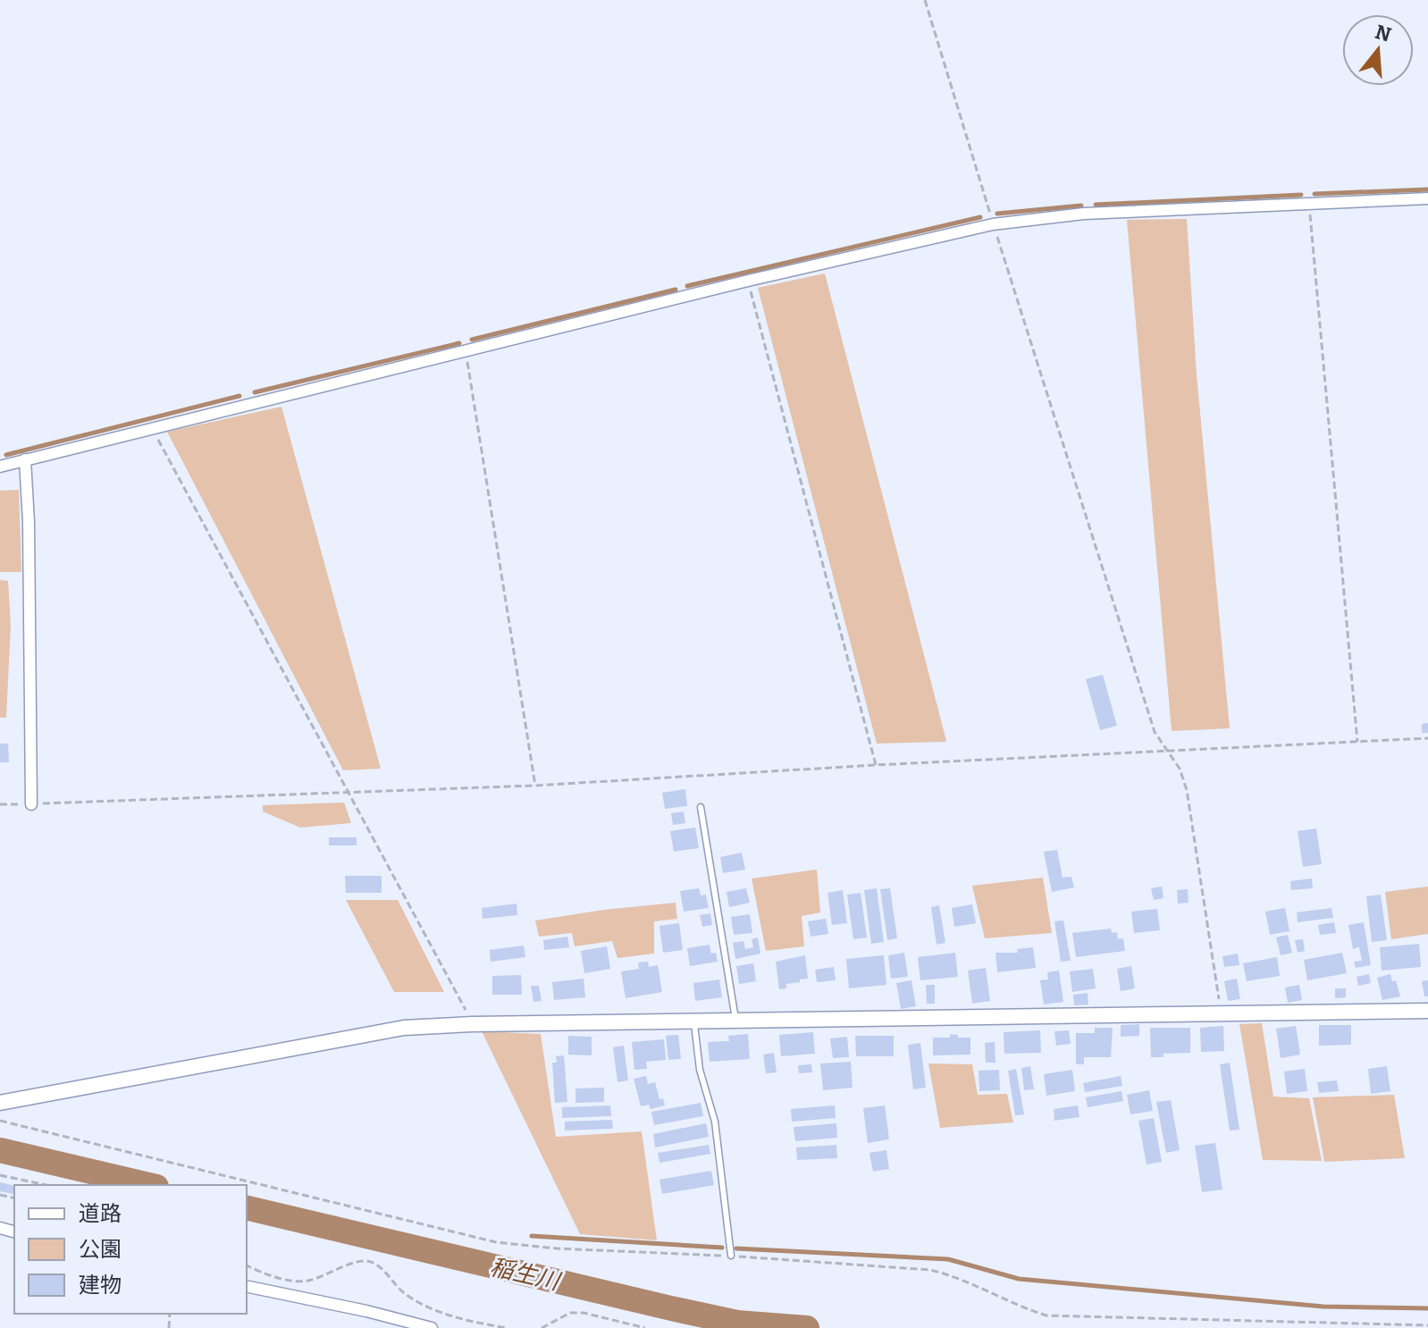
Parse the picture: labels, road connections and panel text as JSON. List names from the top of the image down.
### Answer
{
  "water": ["稲生川"],
  "legend": ["道路", "公園", "建物"],
  "north": "top"
}
